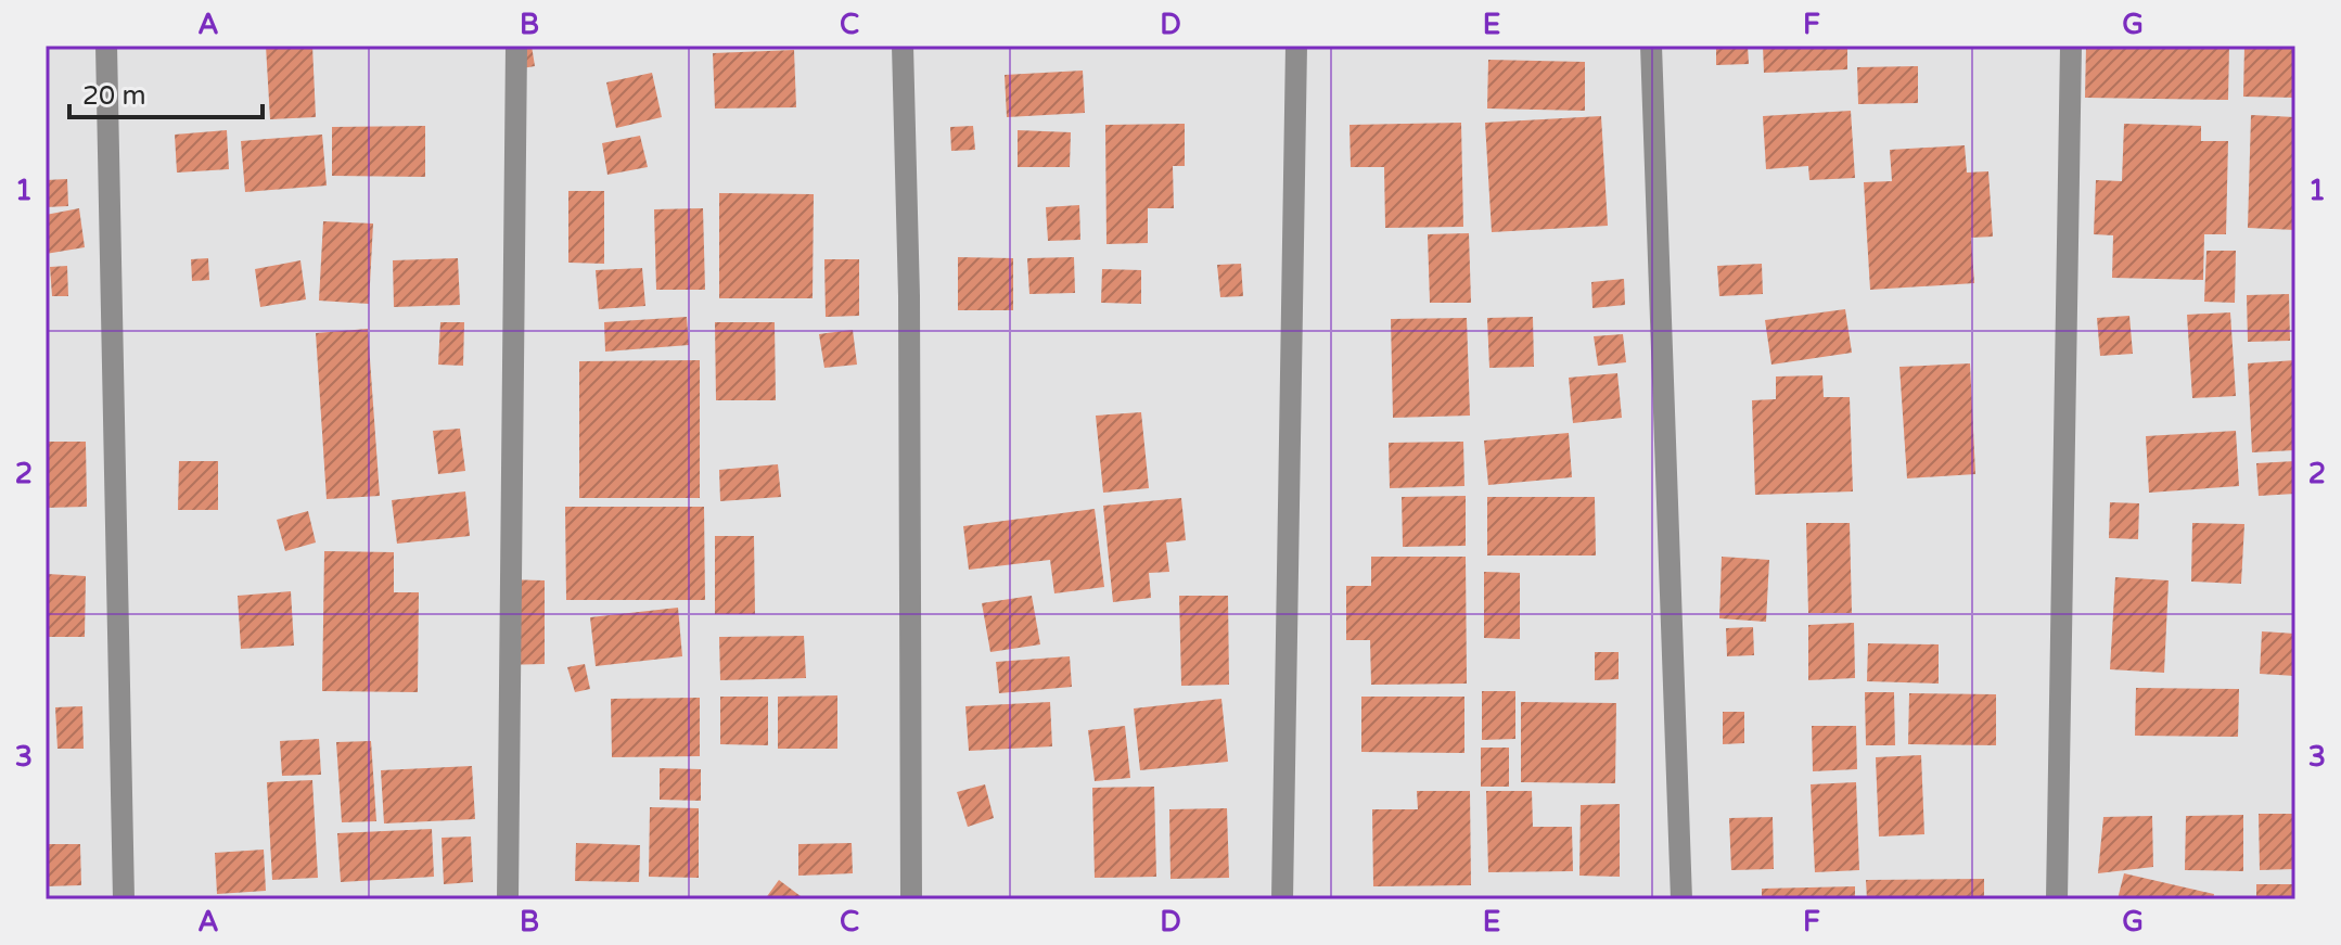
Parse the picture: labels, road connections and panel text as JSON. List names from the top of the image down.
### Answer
{
  "scale_bar": "20 m",
  "grid": {
    "columns": [
      "A",
      "B",
      "C",
      "D",
      "E",
      "F",
      "G"
    ],
    "rows": ["1", "2", "3"]
  }
}
